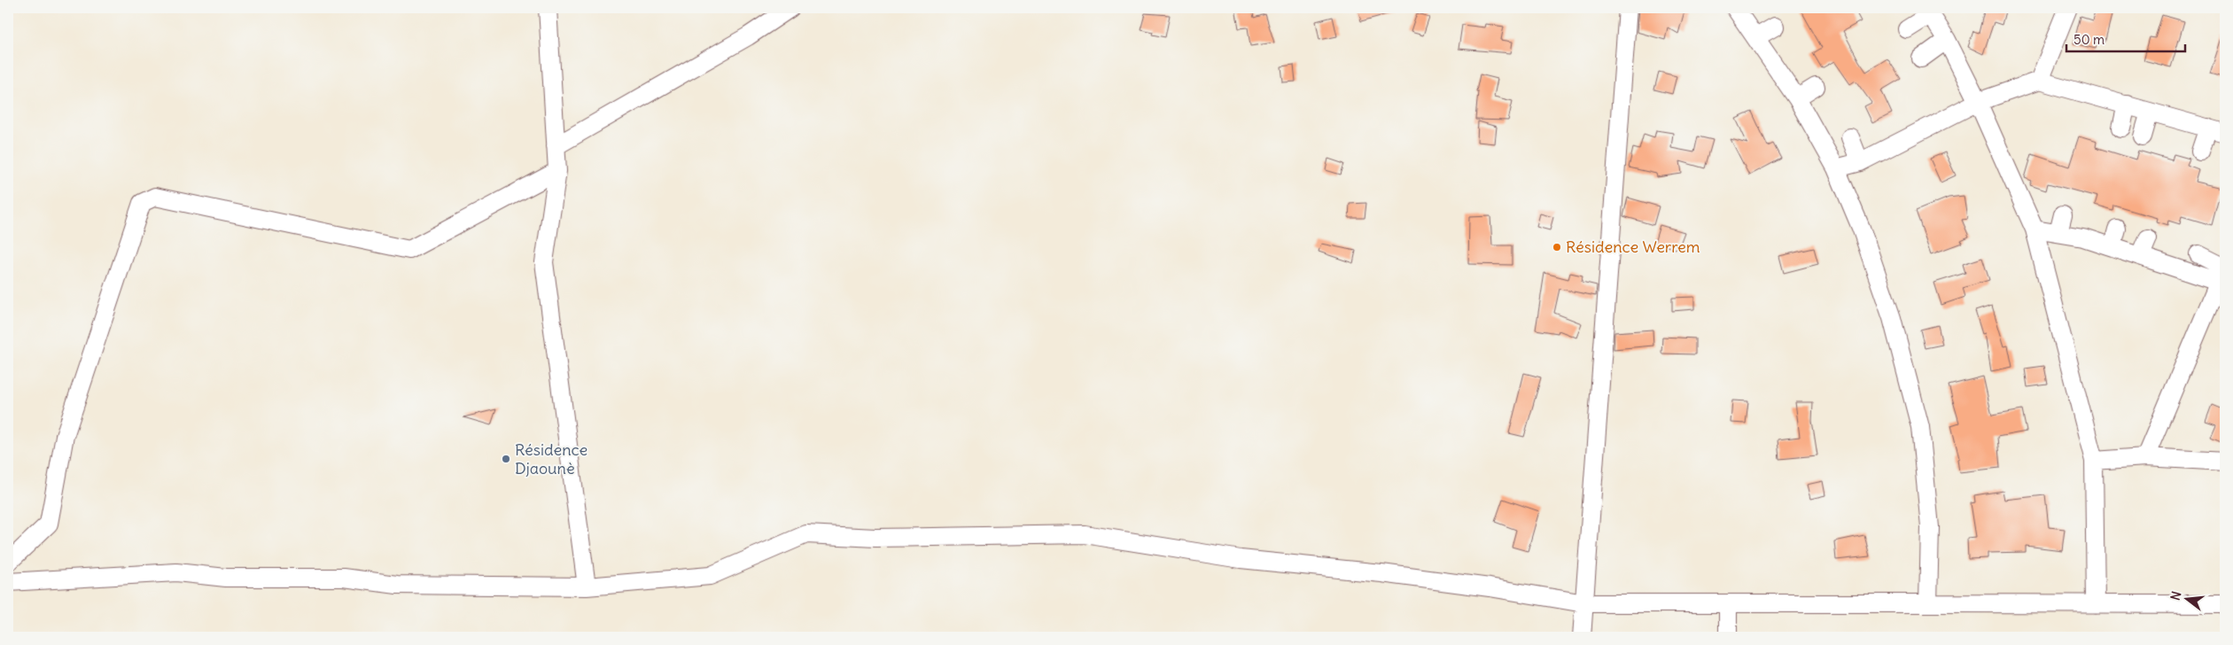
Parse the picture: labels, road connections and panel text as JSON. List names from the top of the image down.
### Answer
{
  "places": ["Résidence Werrem", "Résidence Djaounè"],
  "scale_bar": "50 m",
  "north": "left"
}
